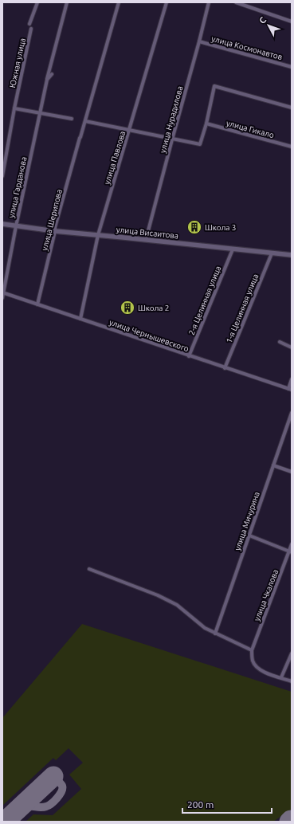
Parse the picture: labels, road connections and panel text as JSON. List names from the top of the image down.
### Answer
{
  "streets": {
    "street": [
      "улица Космонавтов",
      "Южная улица",
      "улица Нурадилова",
      "улица Гикало",
      "улица Павлова",
      "улица Гарданова",
      "улица Шерипова",
      "улица Висаитова",
      "2-я Целинная улица",
      "1-я Целинная улица",
      "улица Чернышевского",
      "улица Мичурина",
      "улица Чкалова"
    ]
  },
  "crossings": [
    ["улица Космонавтов", "улица Нурадилова"],
    ["улица Нурадилова", "улица Висаитова"],
    ["улица Павлова", "улица Висаитова"],
    ["улица Павлова", "улица Чернышевского"],
    ["улица Гарданова", "улица Висаитова"],
    ["улица Гарданова", "улица Чернышевского"],
    ["улица Шерипова", "улица Висаитова"],
    ["улица Шерипова", "улица Чернышевского"],
    ["улица Висаитова", "2-я Целинная улица"],
    ["улица Висаитова", "1-я Целинная улица"],
    ["2-я Целинная улица", "улица Чернышевского"],
    ["1-я Целинная улица", "улица Чернышевского"]
  ],
  "places": {
    "building": ["Школа 3", "Школа 2"]
  },
  "scale_bar": "200 m",
  "north": "top left"
}
